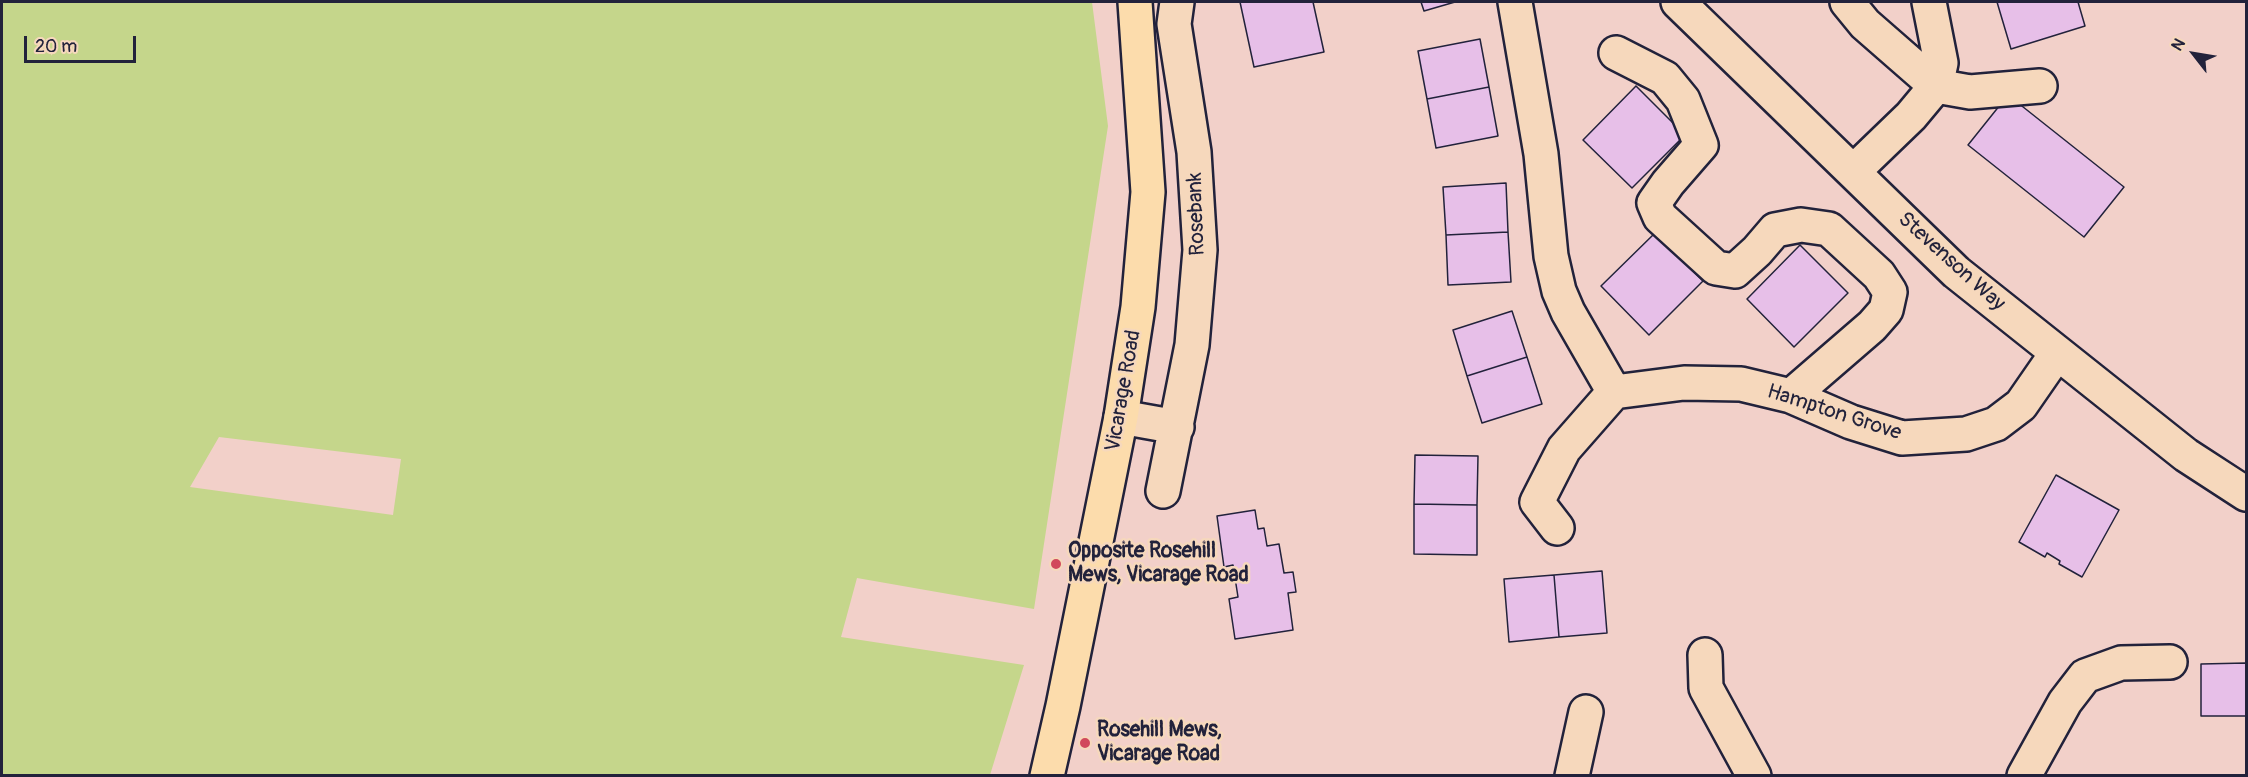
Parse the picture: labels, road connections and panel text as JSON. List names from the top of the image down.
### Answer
{
  "streets": {
    "highway": ["Vicarage Road"],
    "street": ["Rosebank", "Stevenson Way", "Hampton Grove"]
  },
  "crossings": [
    ["Stevenson Way", "Hampton Grove"]
  ],
  "places": ["Opposite Rosehill Mews, Vicarage Road", "Rosehill Mews, Vicarage Road"],
  "scale_bar": "20 m",
  "north": "top left"
}
